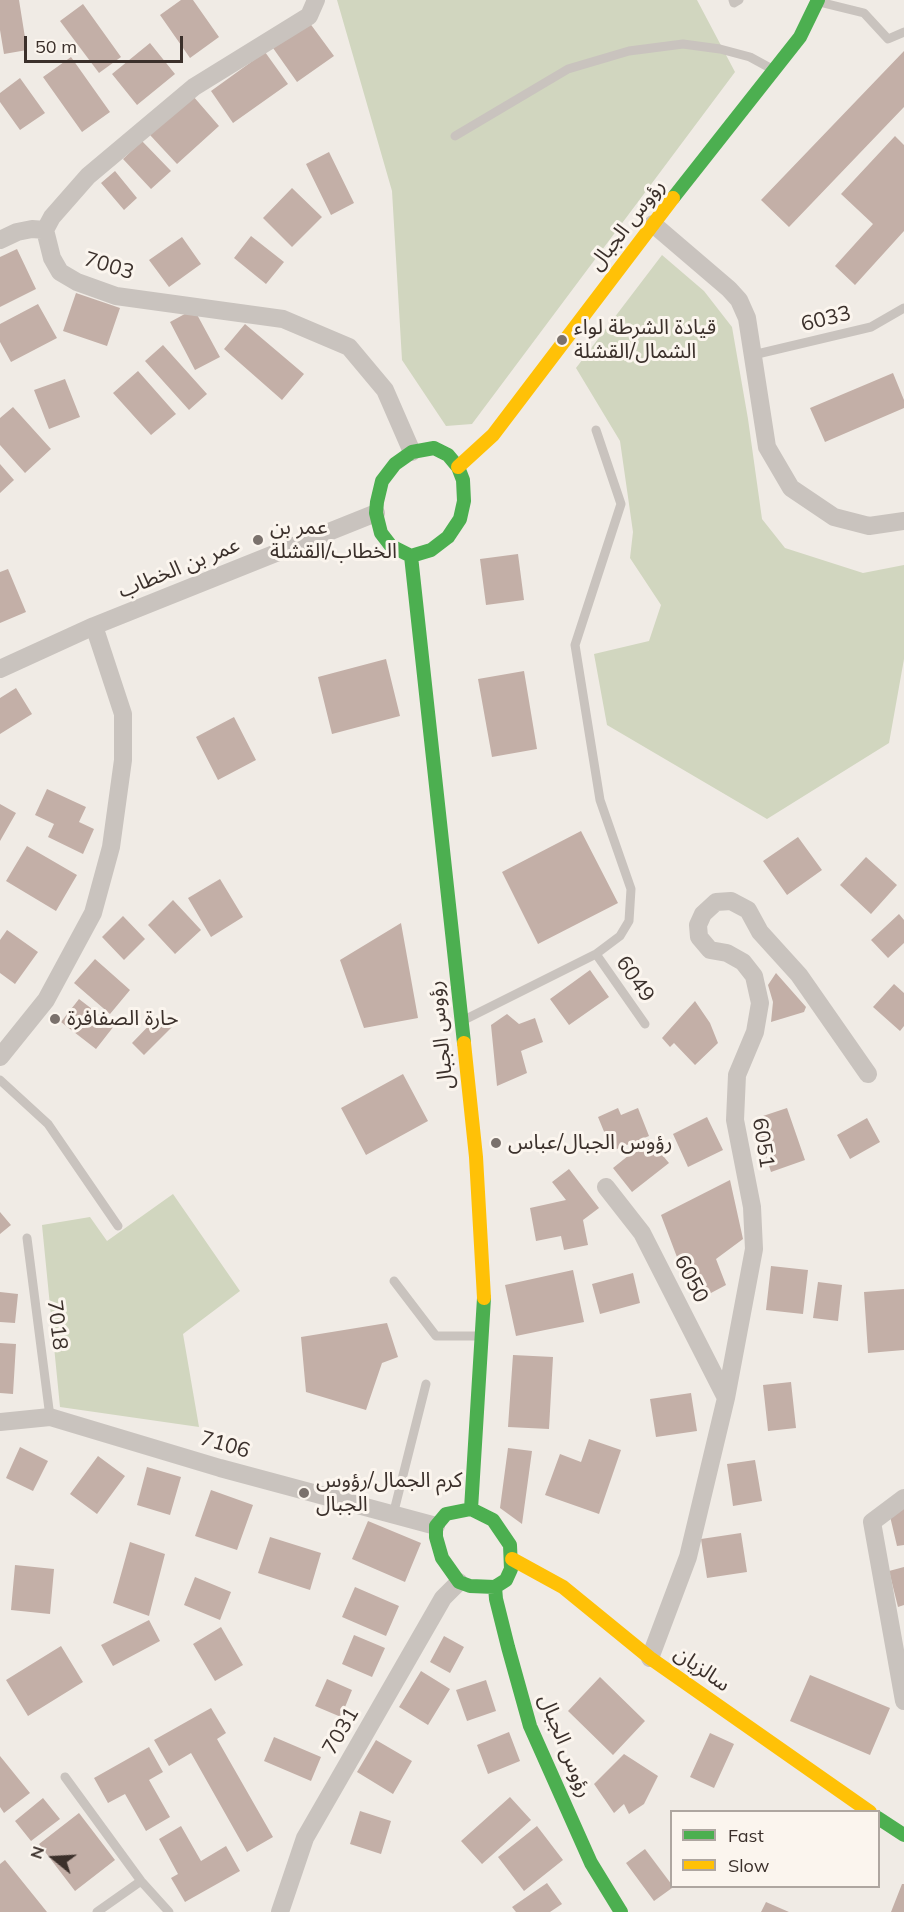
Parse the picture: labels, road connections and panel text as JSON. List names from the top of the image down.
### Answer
{
  "streets": {
    "street": [
      "رؤوس الجبال",
      "7003",
      "عمر بن الخطاب",
      "6051",
      "6050",
      "7106",
      "سالزيان",
      "7031"
    ],
    "lane": ["6033", "6049", "7018"]
  },
  "crossings": [
    ["رؤوس الجبال", "7003"],
    ["رؤوس الجبال", "عمر بن الخطاب"],
    ["رؤوس الجبال", "7106"],
    ["رؤوس الجبال", "سالزيان"],
    ["رؤوس الجبال", "7031"],
    ["7003", "عمر بن الخطاب"],
    ["6051", "6050"],
    ["6051", "سالزيان"],
    ["7018", "7106"],
    ["7106", "سالزيان"],
    ["7106", "7031"],
    ["سالزيان", "7031"]
  ],
  "places": [
    "قيادة الشرطة لواء الشمال/القشلة",
    "عمر بن الخطاب/القشلة",
    "حارة الصفافرة",
    "رؤوس الجبال/عباس",
    "كرم الجمال/رؤوس الجبال"
  ],
  "legend": ["Fast", "Slow"],
  "scale_bar": "50 m",
  "north": "left"
}
